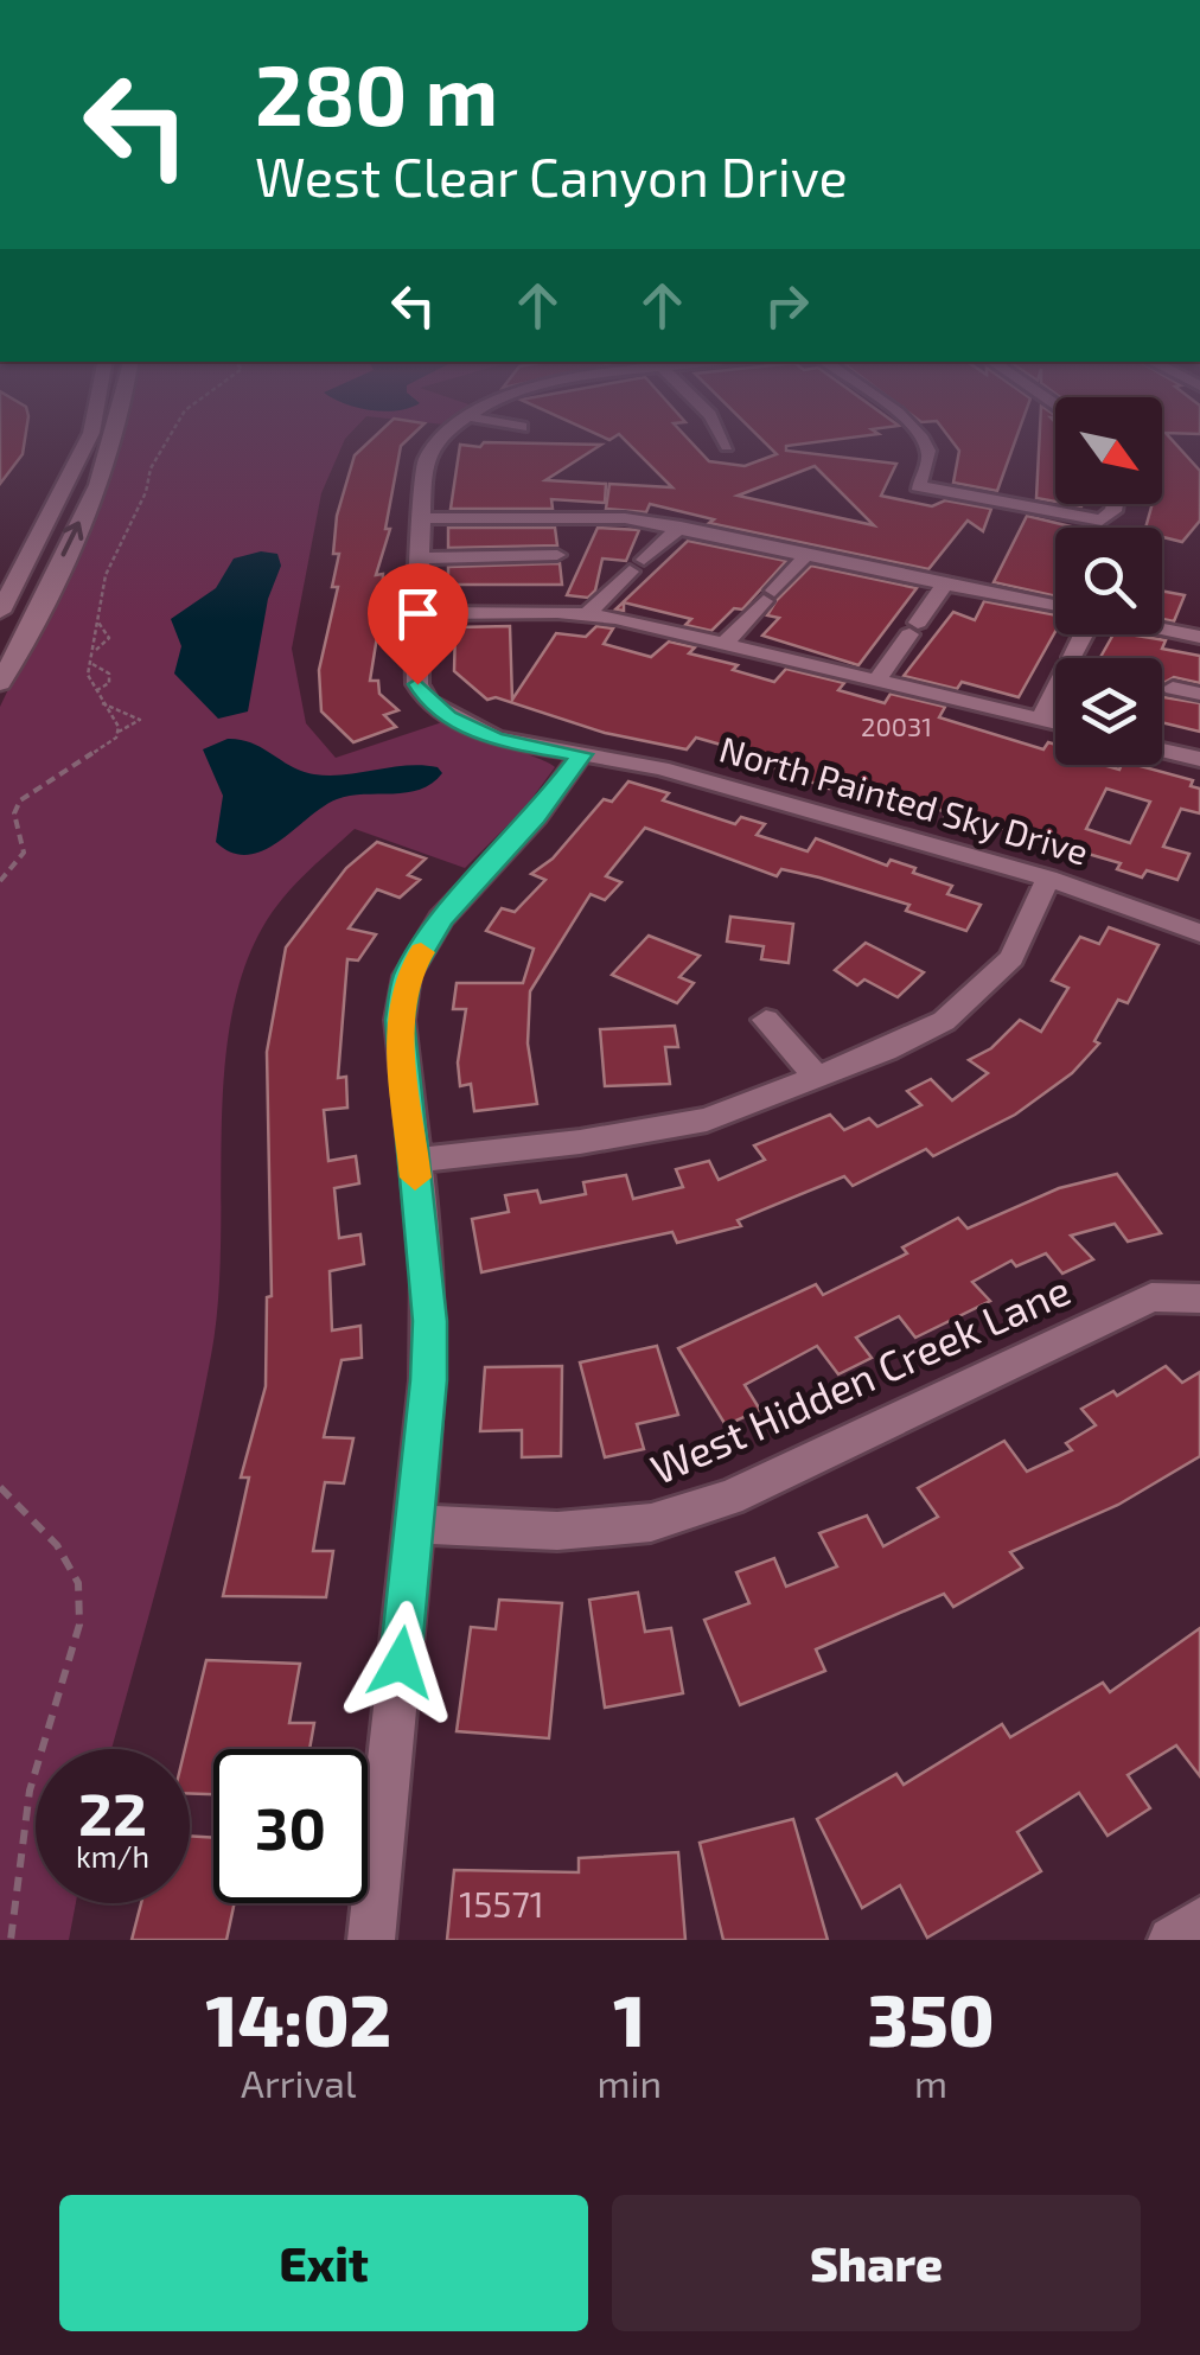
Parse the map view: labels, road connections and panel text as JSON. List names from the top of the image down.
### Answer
{
  "streets": {
    "street": ["North Painted Sky Drive", "West Hidden Creek Lane"]
  },
  "house_numbers": ["20031", "15571"],
  "north": "bottom right",
  "page": {
    "turn": ["280 m", "West Clear Canyon Drive"],
    "speed": "22 km/h",
    "limit": "30",
    "eta": [
      "14:02",
      "Arrival",
      "1",
      "min",
      "350",
      "m"
    ],
    "buttons": ["Exit", "Share"]
  }
}
